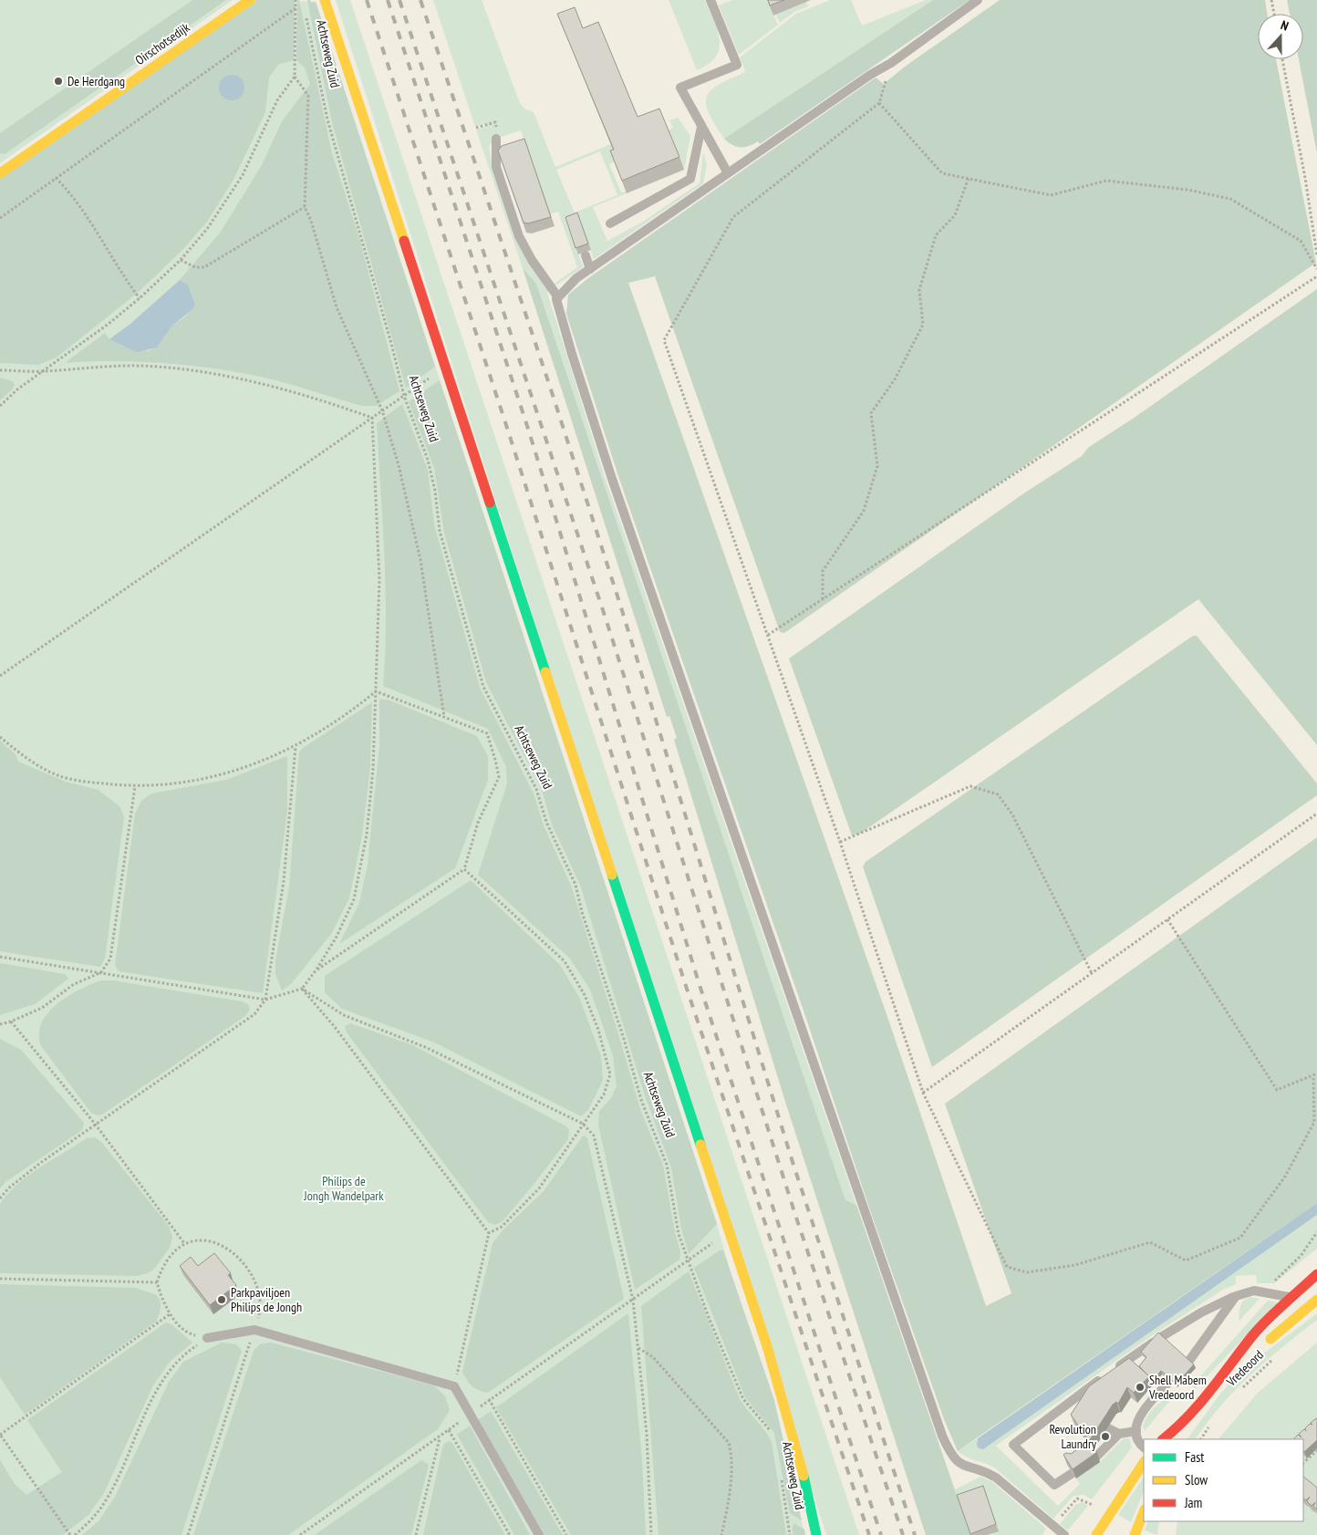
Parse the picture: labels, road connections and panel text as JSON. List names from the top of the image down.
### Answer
{
  "streets": {
    "street": ["Oirschotsedijk", "Achtseweg Zuid", "Vredeoord"]
  },
  "parks": ["Philips de Jongh Wandelpark"],
  "places": [
    "De Herdgang",
    "Parkpaviljoen Philips de Jongh",
    "Shell Mabem Vredeoord",
    "Revolution Laundry"
  ],
  "legend": ["Fast", "Slow", "Jam"],
  "north": "top"
}
